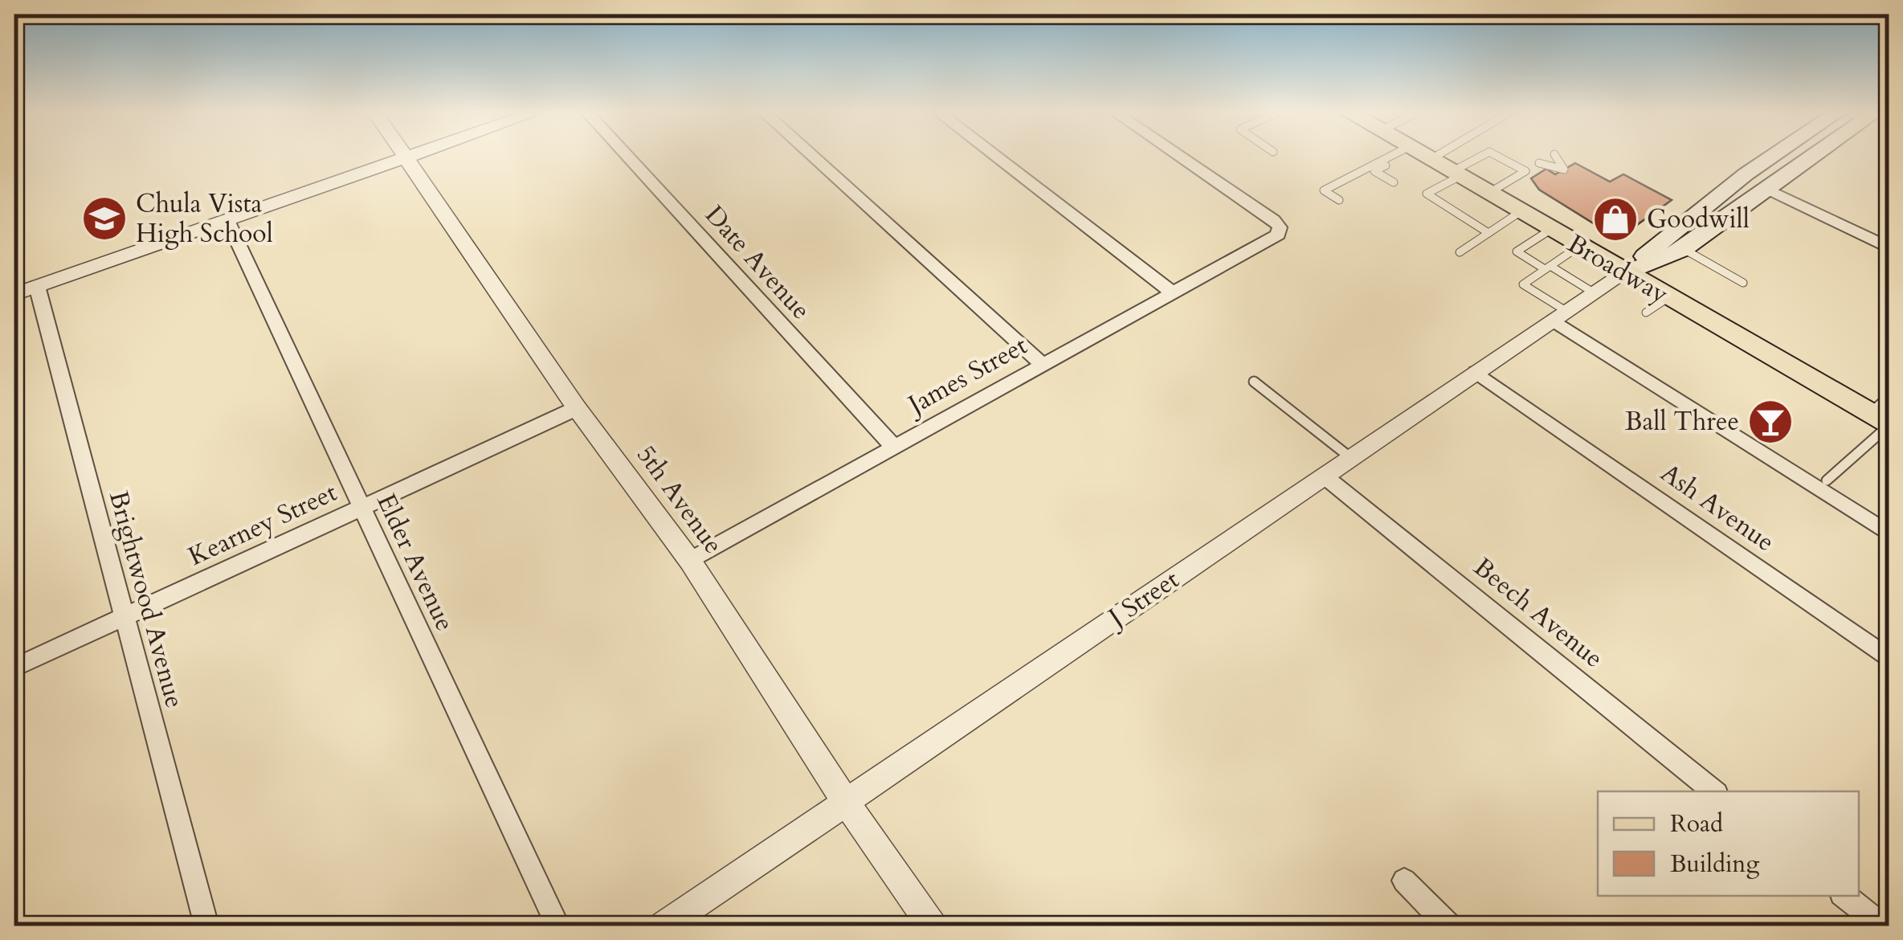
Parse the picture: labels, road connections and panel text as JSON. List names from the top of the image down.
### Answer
{
  "streets": {
    "main road": ["Broadway", "J Street"],
    "street": [
      "Date Avenue",
      "James Street",
      "5th Avenue",
      "Ash Avenue",
      "Kearney Street",
      "Elder Avenue",
      "Brightwood Avenue",
      "Beech Avenue"
    ]
  },
  "crossings": [
    ["Date Avenue", "James Street"],
    ["Broadway", "J Street"],
    ["James Street", "5th Avenue"],
    ["5th Avenue", "Kearney Street"],
    ["5th Avenue", "J Street"],
    ["Ash Avenue", "J Street"],
    ["Kearney Street", "Elder Avenue"],
    ["Kearney Street", "Brightwood Avenue"],
    ["J Street", "Beech Avenue"]
  ],
  "places": {
    "school or university": ["Chula Vista High School"],
    "shop": ["Goodwill"],
    "bar": ["Ball Three"]
  },
  "legend": ["Road", "Building"]
}
